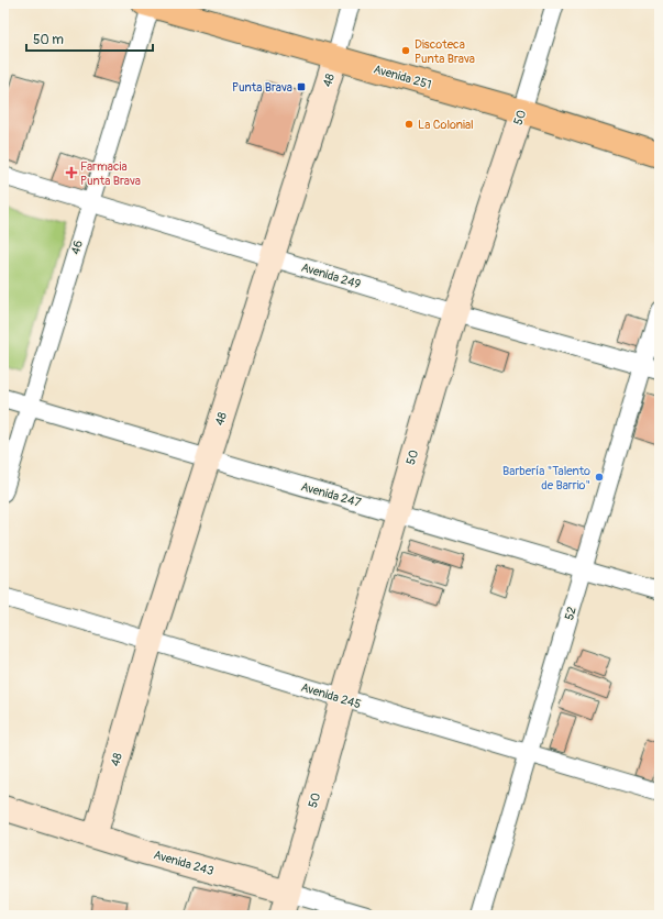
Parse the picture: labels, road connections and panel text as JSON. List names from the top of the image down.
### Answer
{
  "streets": {
    "main road": ["Avenida 251"],
    "street": [
      "48",
      "50",
      "46",
      "Avenida 249",
      "Avenida 247",
      "52",
      "Avenida 245",
      "Avenida 243"
    ]
  },
  "crossings": [
    ["Avenida 251", "48"],
    ["Avenida 251", "50"],
    ["Avenida 251", "46"],
    ["48", "Avenida 249"],
    ["48", "Avenida 247"],
    ["48", "Avenida 245"],
    ["48", "Avenida 243"],
    ["50", "Avenida 249"],
    ["50", "Avenida 247"],
    ["50", "Avenida 245"],
    ["50", "Avenida 243"],
    ["46", "Avenida 249"],
    ["46", "Avenida 247"],
    ["Avenida 249", "52"],
    ["Avenida 247", "52"],
    ["52", "Avenida 245"]
  ],
  "places": {
    "other": ["Discoteca Punta Brava", "La Colonial", "Barbería \"Talento de Barrio\""],
    "transit": ["Punta Brava"],
    "health": ["Farmacia Punta Brava"]
  },
  "scale_bar": "50 m"
}
